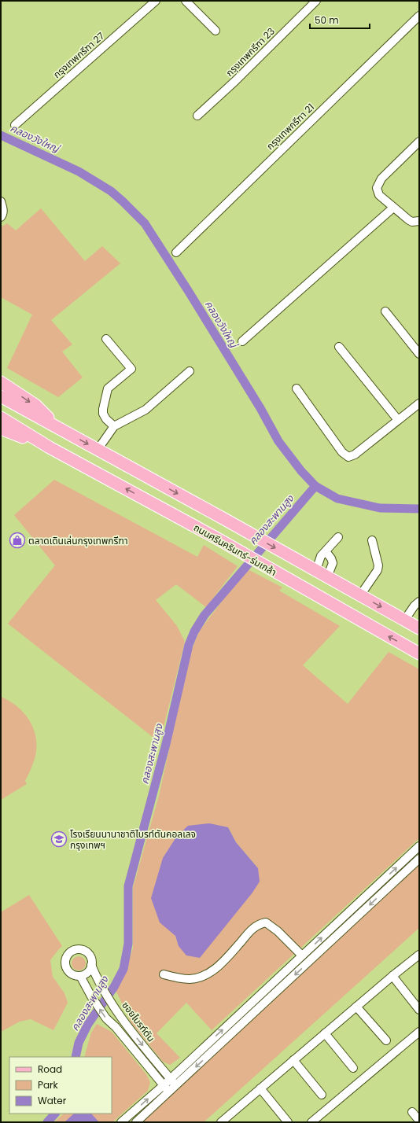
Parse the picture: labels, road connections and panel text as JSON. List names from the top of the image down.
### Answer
{
  "streets": {
    "main road": ["ถนนศรีนครินทร์-ร่มเกล้า"],
    "street": [
      "กรุงเทพกรีฑา 23",
      "กรุงเทพกรีฑา 27",
      "กรุงเทพกรีฑา 21",
      "ซอยไบรท์ตัน"
    ]
  },
  "water": ["คลองวังใหญ่", "คลองสะพานสูง"],
  "places": {
    "shop": ["ตลาดเดินเล่นกรุงเทพกรีฑา"],
    "school or university": ["โรงเรียนนานาชาติไบรท์ตันคอลเลจ กรุงเทพฯ"]
  },
  "legend": ["Road", "Park", "Water"],
  "scale_bar": "50 m"
}
